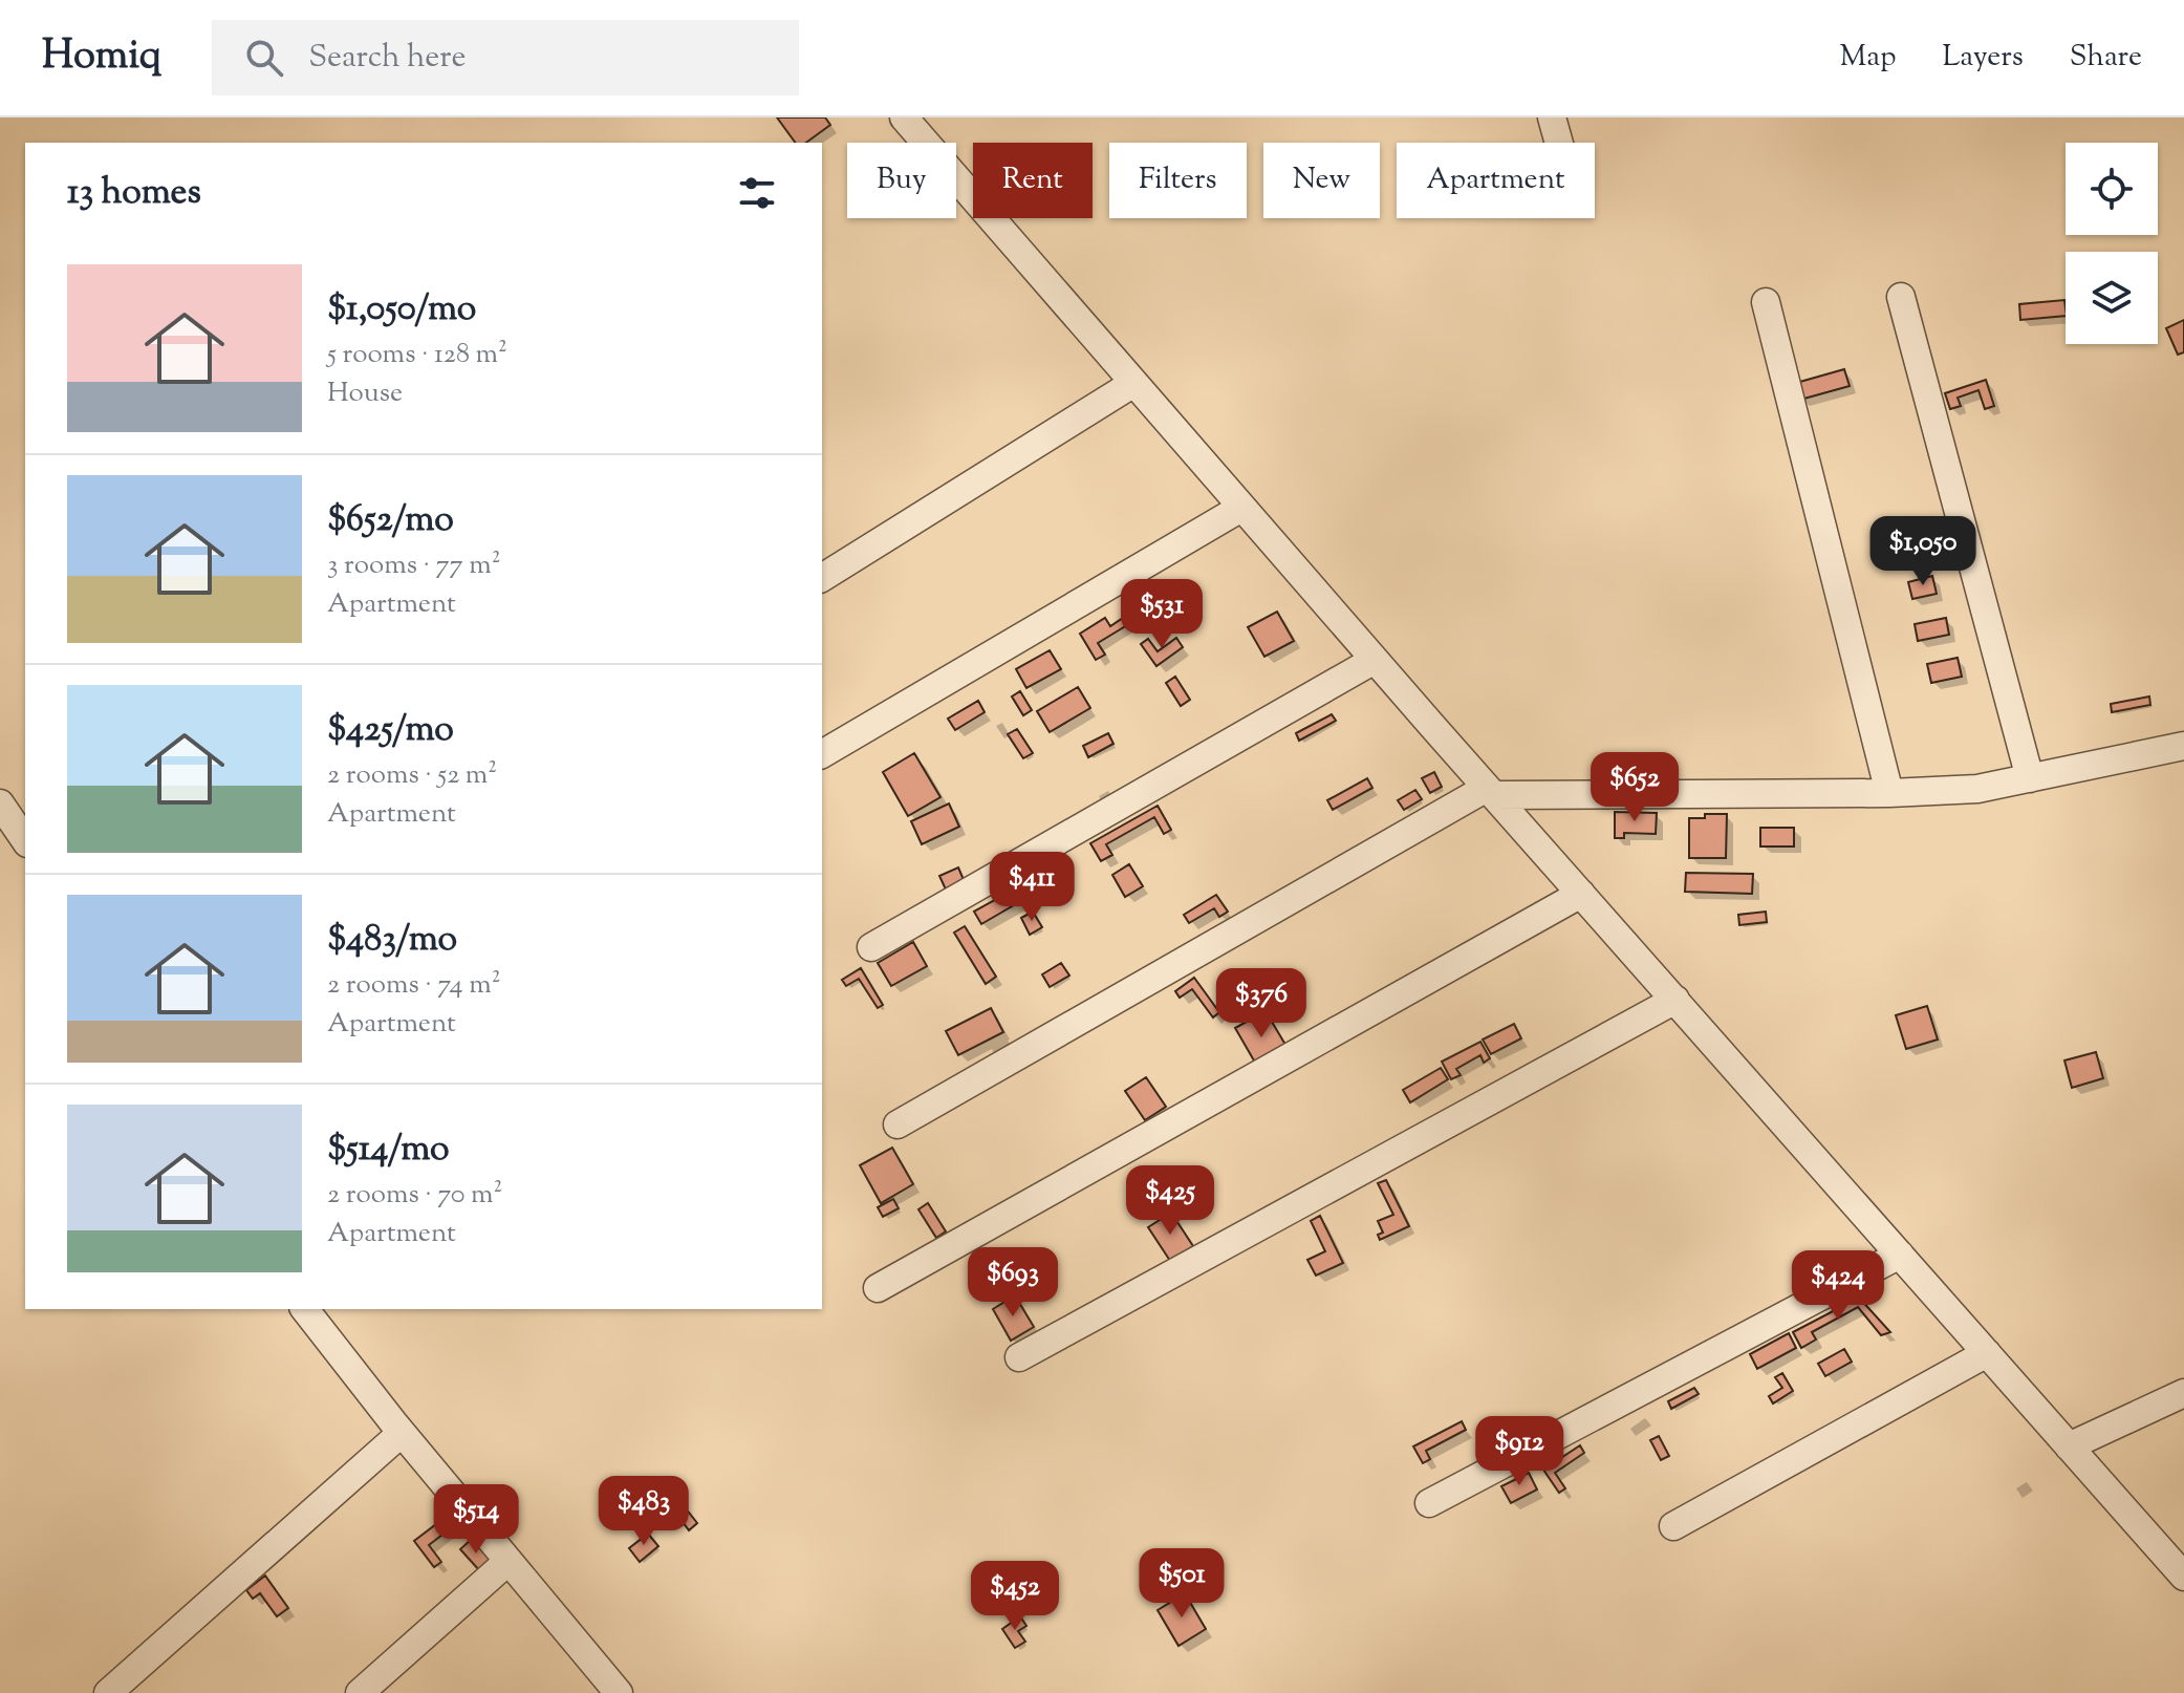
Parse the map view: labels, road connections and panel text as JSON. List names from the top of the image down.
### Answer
{
  "page": {
    "header": "Homiq",
    "search": "Search here",
    "nav": ["Map", "Layers", "Share"],
    "chip": [
      "Buy",
      "Rent",
      "Filters",
      "New",
      "Apartment"
    ],
    "heading": "13 homes",
    "list": [
      {
        "name": "$1,050/mo",
        "note": "5 rooms · 128 m² · House"
      },
      {
        "name": "$652/mo",
        "note": "3 rooms · 77 m² · Apartment"
      },
      {
        "name": "$425/mo",
        "note": "2 rooms · 52 m² · Apartment"
      },
      {
        "name": "$483/mo",
        "note": "2 rooms · 74 m² · Apartment"
      },
      {
        "name": "$514/mo",
        "note": "2 rooms · 70 m² · Apartment"
      }
    ],
    "price": [
      "$1,050",
      "$531",
      "$652",
      "$411",
      "$376",
      "$425",
      "$693",
      "$424",
      "$912",
      "$483",
      "$514",
      "$501",
      "$452"
    ]
  }
}
